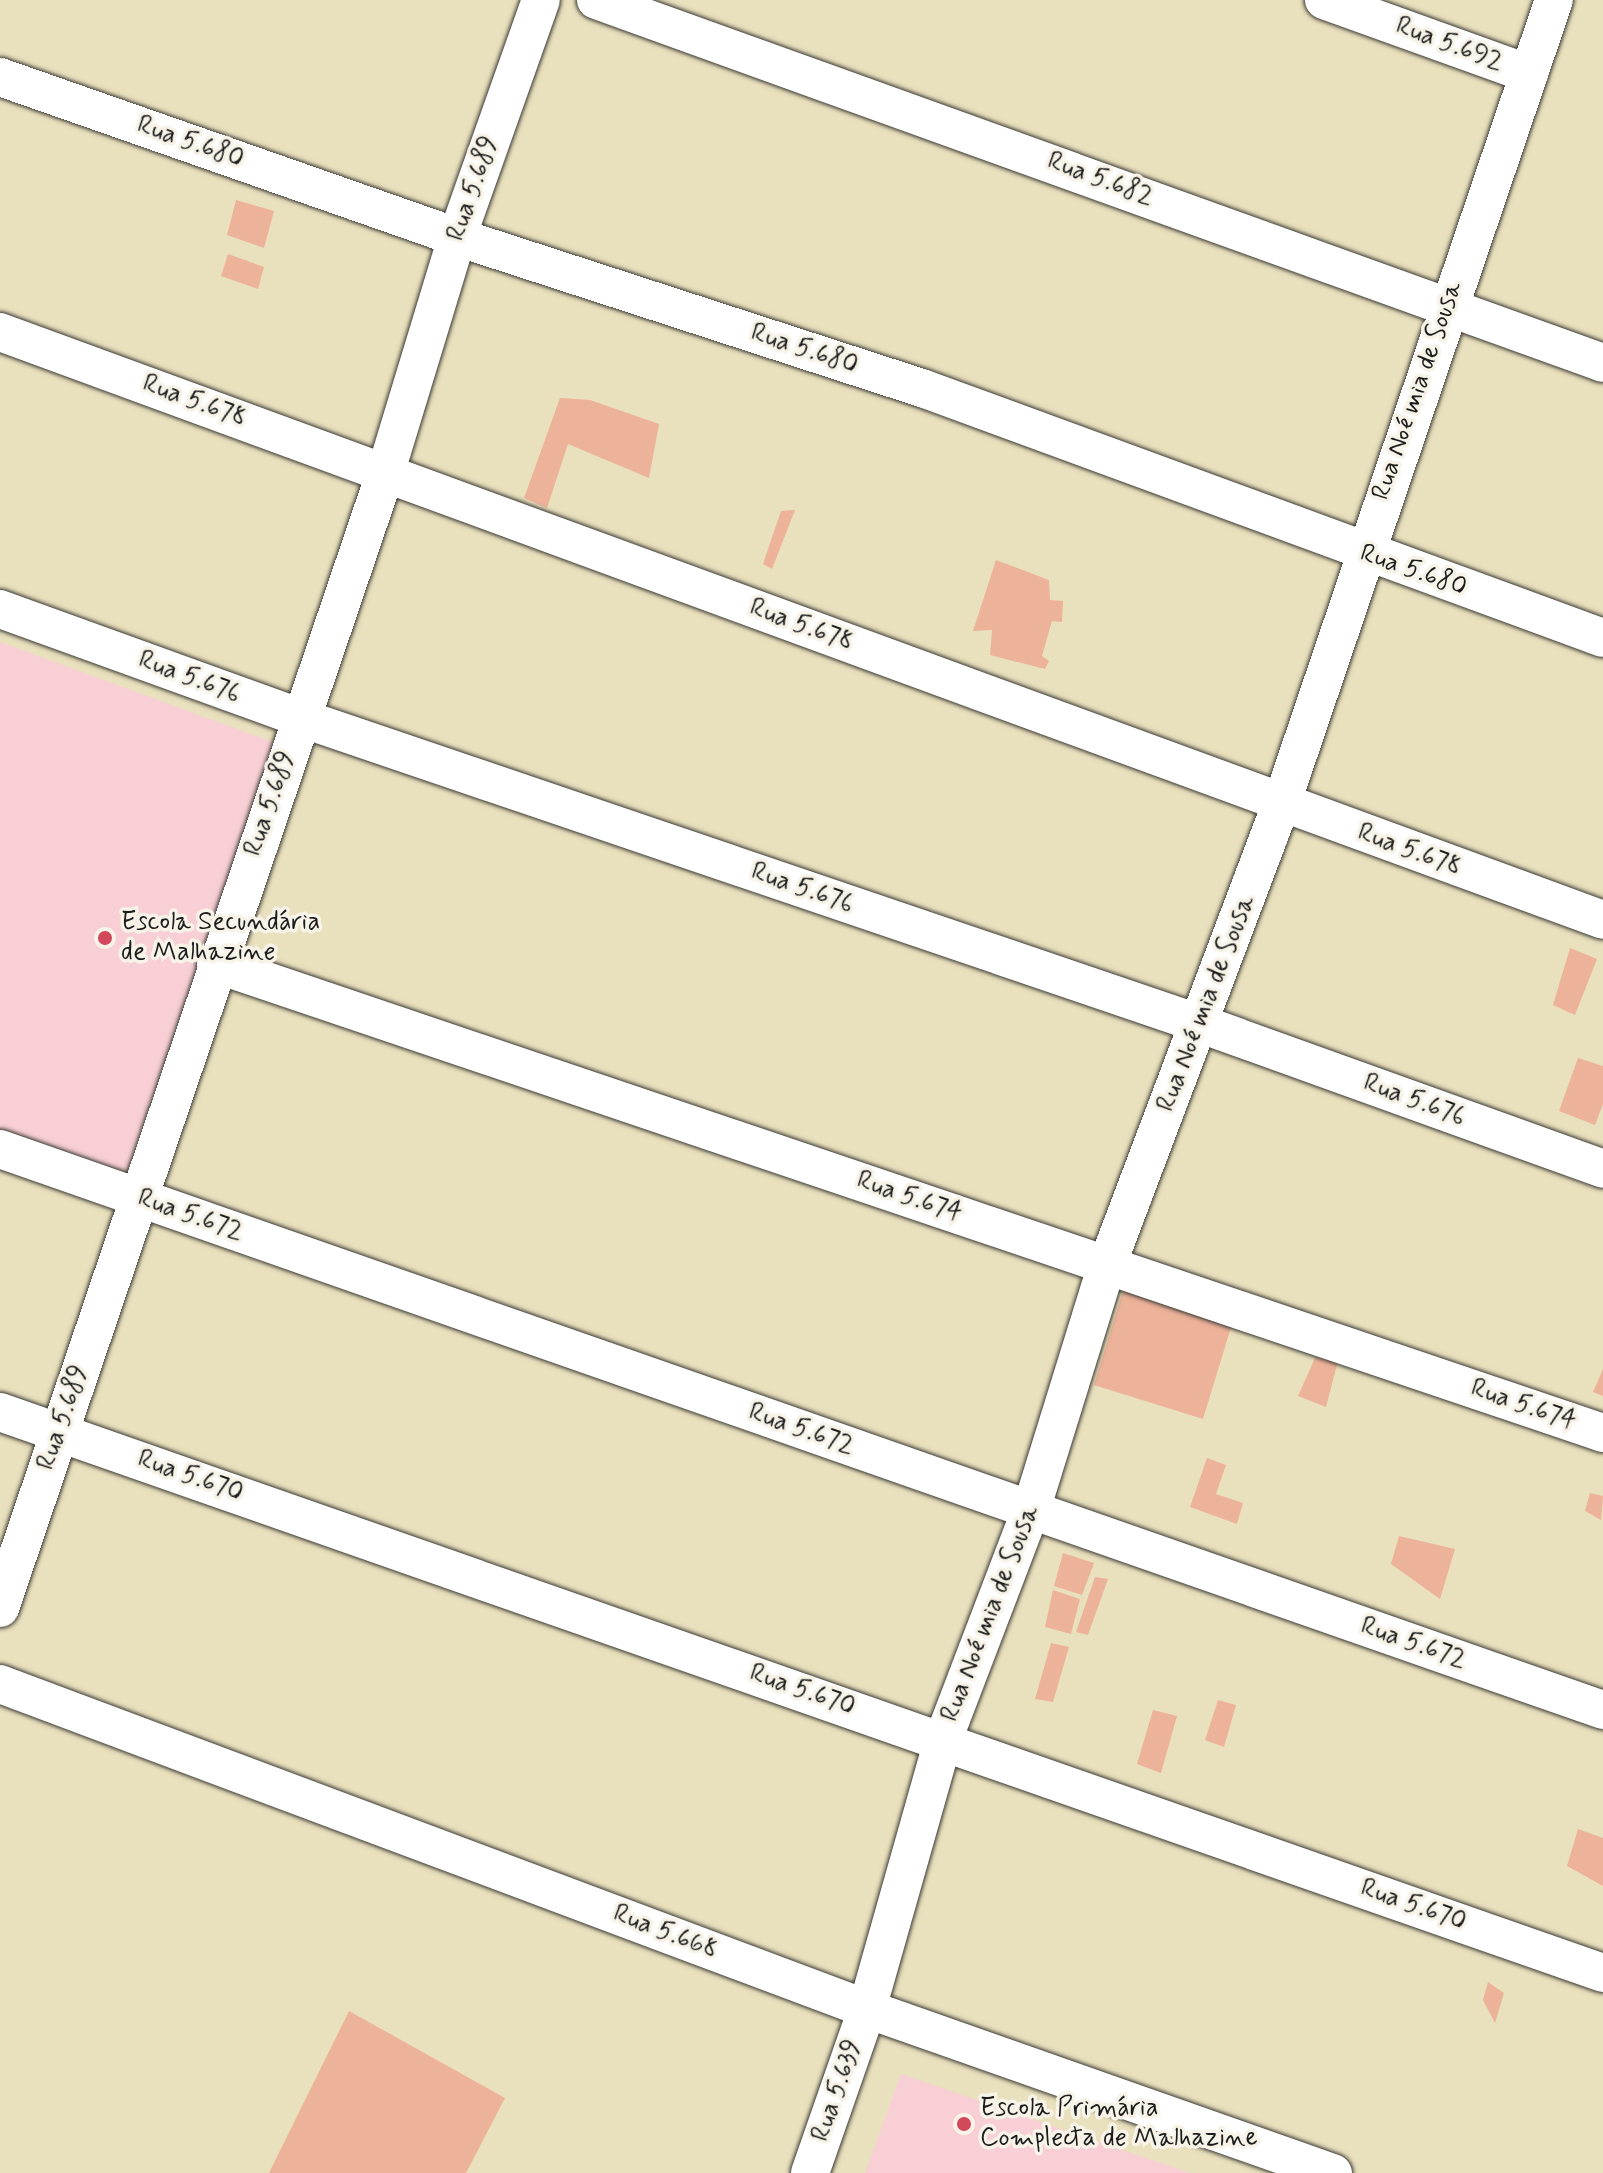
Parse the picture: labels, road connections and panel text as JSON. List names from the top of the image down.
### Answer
{
  "streets": {
    "street": [
      "Rua 5.692",
      "Rua 5.680",
      "Rua 5.682",
      "Rua 5.689",
      "Rua Noé mia de Sousa",
      "Rua 5.678",
      "Rua 5.676",
      "Rua 5.674",
      "Rua 5.672",
      "Rua 5.670",
      "Rua 5.668",
      "Rua 5.639"
    ]
  },
  "crossings": [
    ["Rua 5.692", "Rua Noé mia de Sousa"],
    ["Rua 5.680", "Rua 5.689"],
    ["Rua 5.680", "Rua Noé mia de Sousa"],
    ["Rua 5.682", "Rua Noé mia de Sousa"],
    ["Rua 5.689", "Rua 5.678"],
    ["Rua 5.689", "Rua 5.676"],
    ["Rua 5.689", "Rua 5.674"],
    ["Rua 5.689", "Rua 5.672"],
    ["Rua 5.689", "Rua 5.670"],
    ["Rua Noé mia de Sousa", "Rua 5.678"],
    ["Rua Noé mia de Sousa", "Rua 5.676"],
    ["Rua Noé mia de Sousa", "Rua 5.674"],
    ["Rua Noé mia de Sousa", "Rua 5.672"],
    ["Rua Noé mia de Sousa", "Rua 5.670"],
    ["Rua Noé mia de Sousa", "Rua 5.668"],
    ["Rua Noé mia de Sousa", "Rua 5.639"],
    ["Rua 5.668", "Rua 5.639"]
  ],
  "places": ["Escola Secundária de Malhazine", "Escola Primária Complecta de Malhazine"]
}
